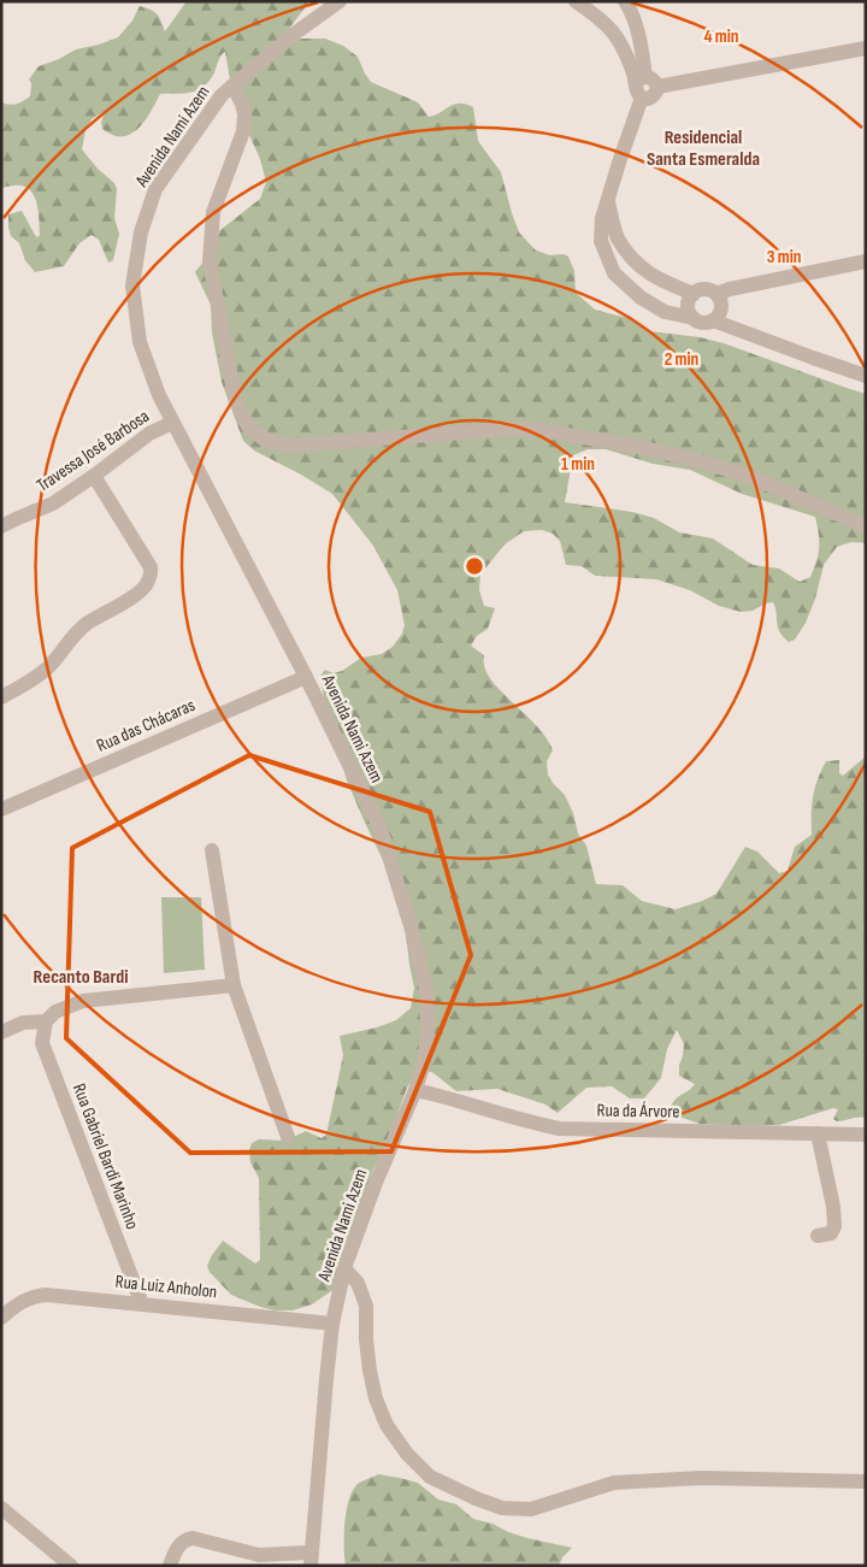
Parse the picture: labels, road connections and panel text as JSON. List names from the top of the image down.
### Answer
{
  "streets": {
    "street": [
      "Avenida Nami Azem",
      "Travessa José Barbosa",
      "Rua das Chácaras",
      "Rua da Árvore",
      "Rua Gabriel Bardi Marinho",
      "Rua Luiz Anholon"
    ]
  },
  "crossings": [
    ["Avenida Nami Azem", "Travessa José Barbosa"],
    ["Avenida Nami Azem", "Rua das Chácaras"],
    ["Avenida Nami Azem", "Rua da Árvore"],
    ["Avenida Nami Azem", "Rua Luiz Anholon"],
    ["Rua Gabriel Bardi Marinho", "Rua Luiz Anholon"]
  ],
  "districts": ["Residencial Santa Esmeralda", "Recanto Bardi"],
  "rings": [
    "4 min",
    "3 min",
    "2 min",
    "1 min"
  ]
}
